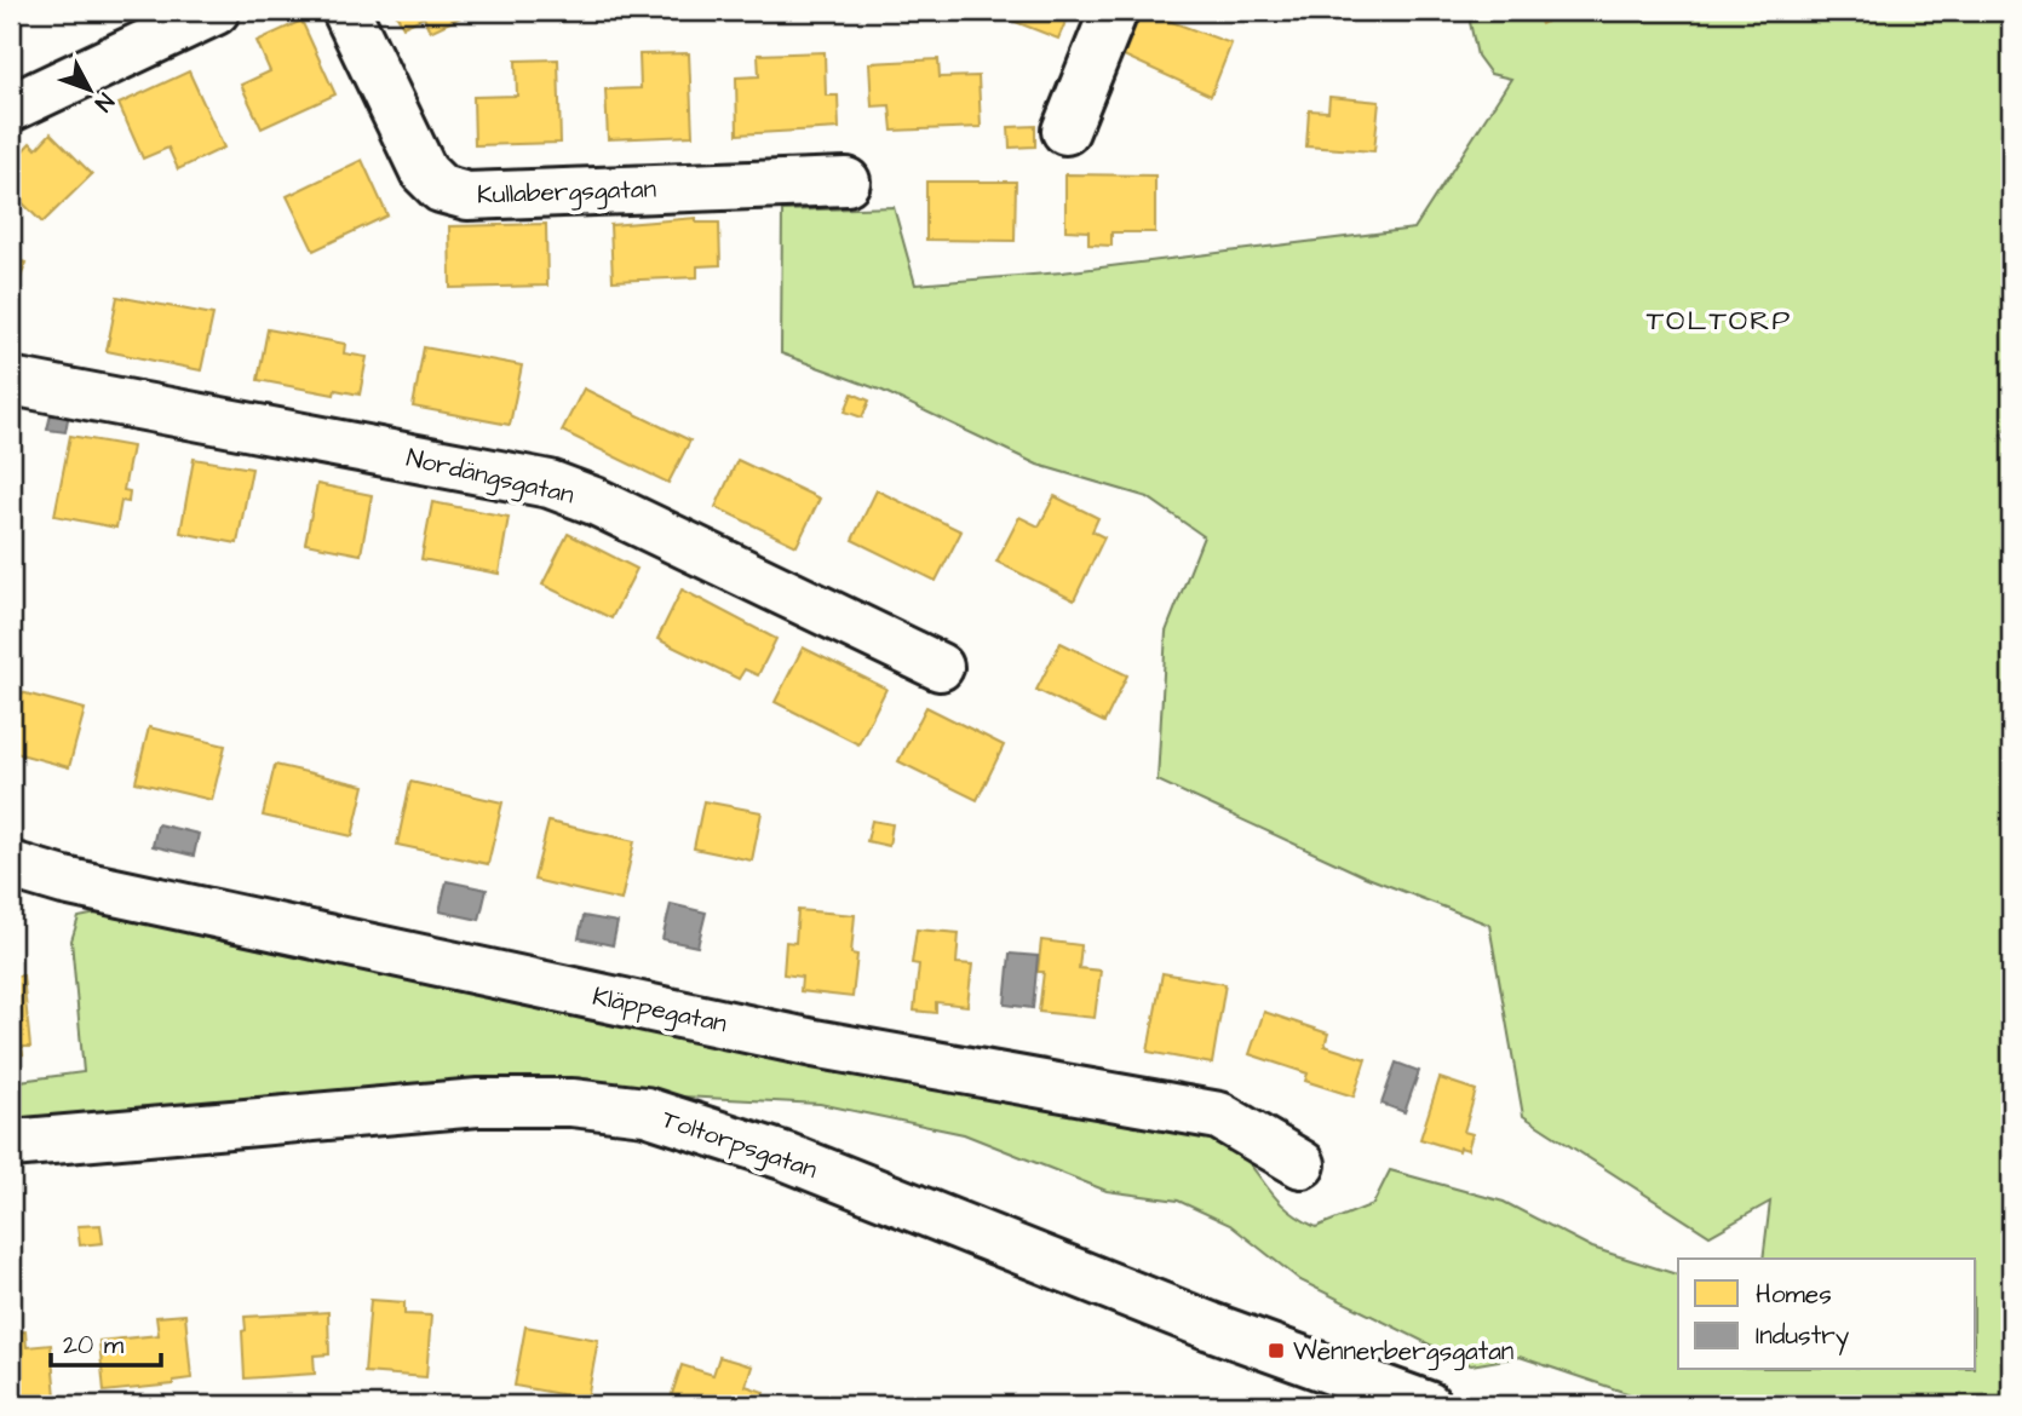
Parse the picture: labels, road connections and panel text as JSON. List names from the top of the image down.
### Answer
{
  "streets": {
    "street": [
      "Kullabergsgatan",
      "Nordängsgatan",
      "Kläppegatan",
      "Toltorpsgatan"
    ]
  },
  "districts": ["TOLTORP"],
  "places": {
    "transit": ["Wennerbergsgatan"]
  },
  "legend": ["Homes", "Industry"],
  "scale_bar": "20 m",
  "north": "bottom right"
}
